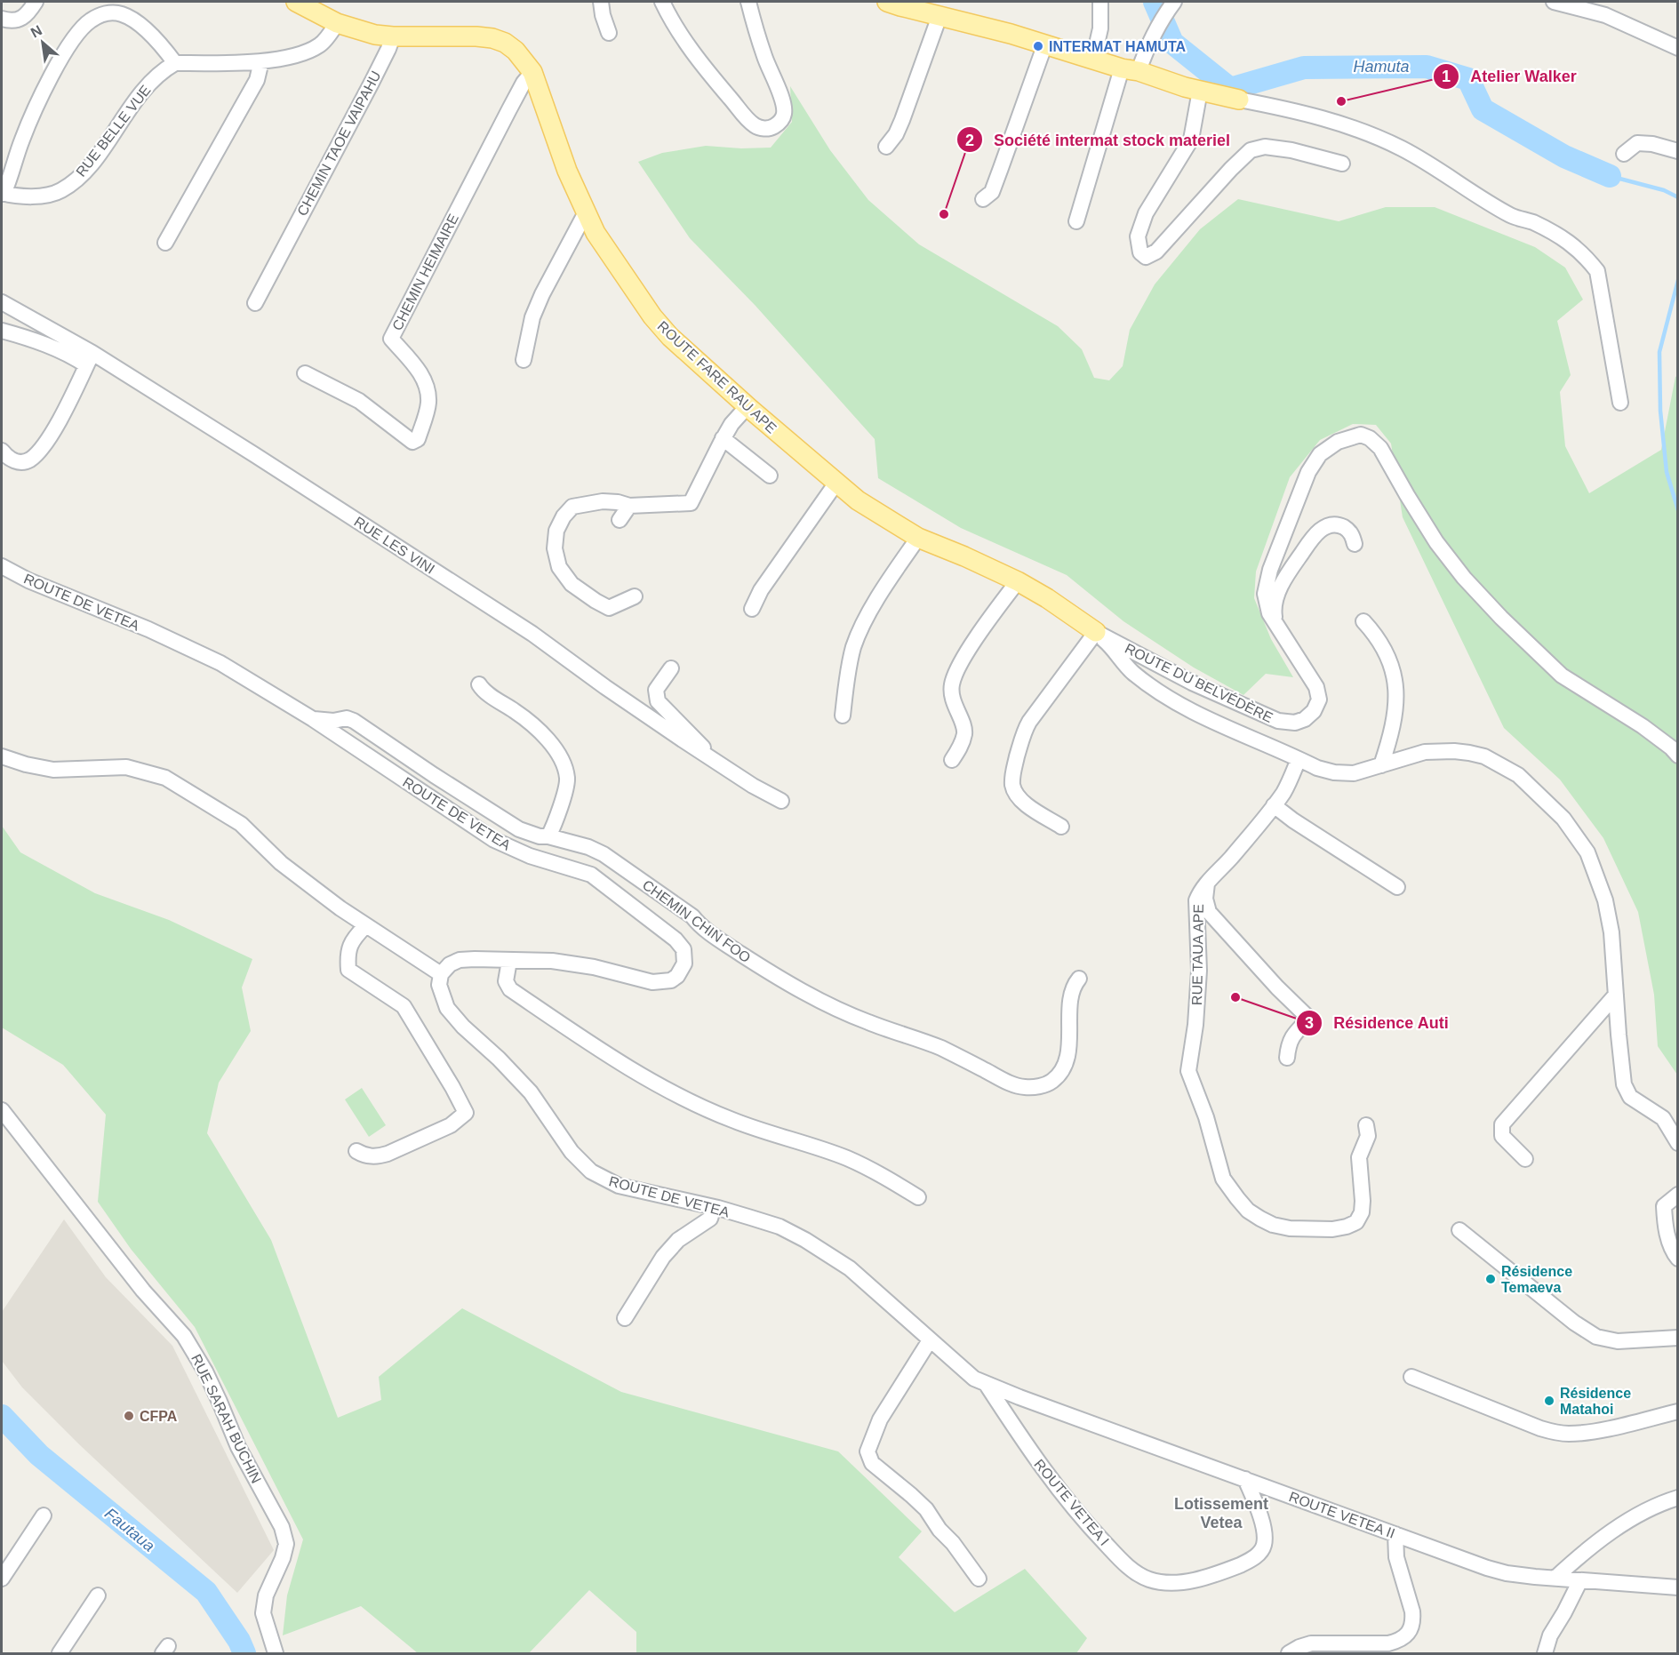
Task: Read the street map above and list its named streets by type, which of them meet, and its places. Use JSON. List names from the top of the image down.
{
  "streets": {
    "main road": ["ROUTE FARE RAU APE"],
    "street": [
      "RUE BELLE VUE",
      "CHEMIN TAOE VAIPAHU",
      "CHEMIN HEIMAIRE",
      "RUE LES VINI",
      "ROUTE DE VETEA",
      "ROUTE DU BELVÉDÈRE",
      "CHEMIN CHIN FOO",
      "RUE TAUA APE",
      "RUE SARAH BUCHIN",
      "ROUTE VETEA I",
      "ROUTE VETEA II"
    ]
  },
  "crossings": [
    ["CHEMIN TAOE VAIPAHU", "ROUTE FARE RAU APE"],
    ["CHEMIN HEIMAIRE", "ROUTE FARE RAU APE"],
    ["ROUTE FARE RAU APE", "ROUTE DU BELVÉDÈRE"],
    ["ROUTE DE VETEA", "CHEMIN CHIN FOO"],
    ["ROUTE DE VETEA", "ROUTE VETEA I"],
    ["ROUTE DE VETEA", "ROUTE VETEA II"],
    ["ROUTE VETEA I", "ROUTE VETEA II"]
  ],
  "districts": ["Lotissement Vetea"],
  "water": ["Hamuta", "Fautaua"],
  "places": [
    "INTERMAT HAMUTA",
    "Atelier Walker",
    "Société intermat stock materiel",
    "Résidence Auti",
    "Résidence Temaeva",
    "Résidence Matahoi",
    "CFPA"
  ],
  "north": "top left"
}
